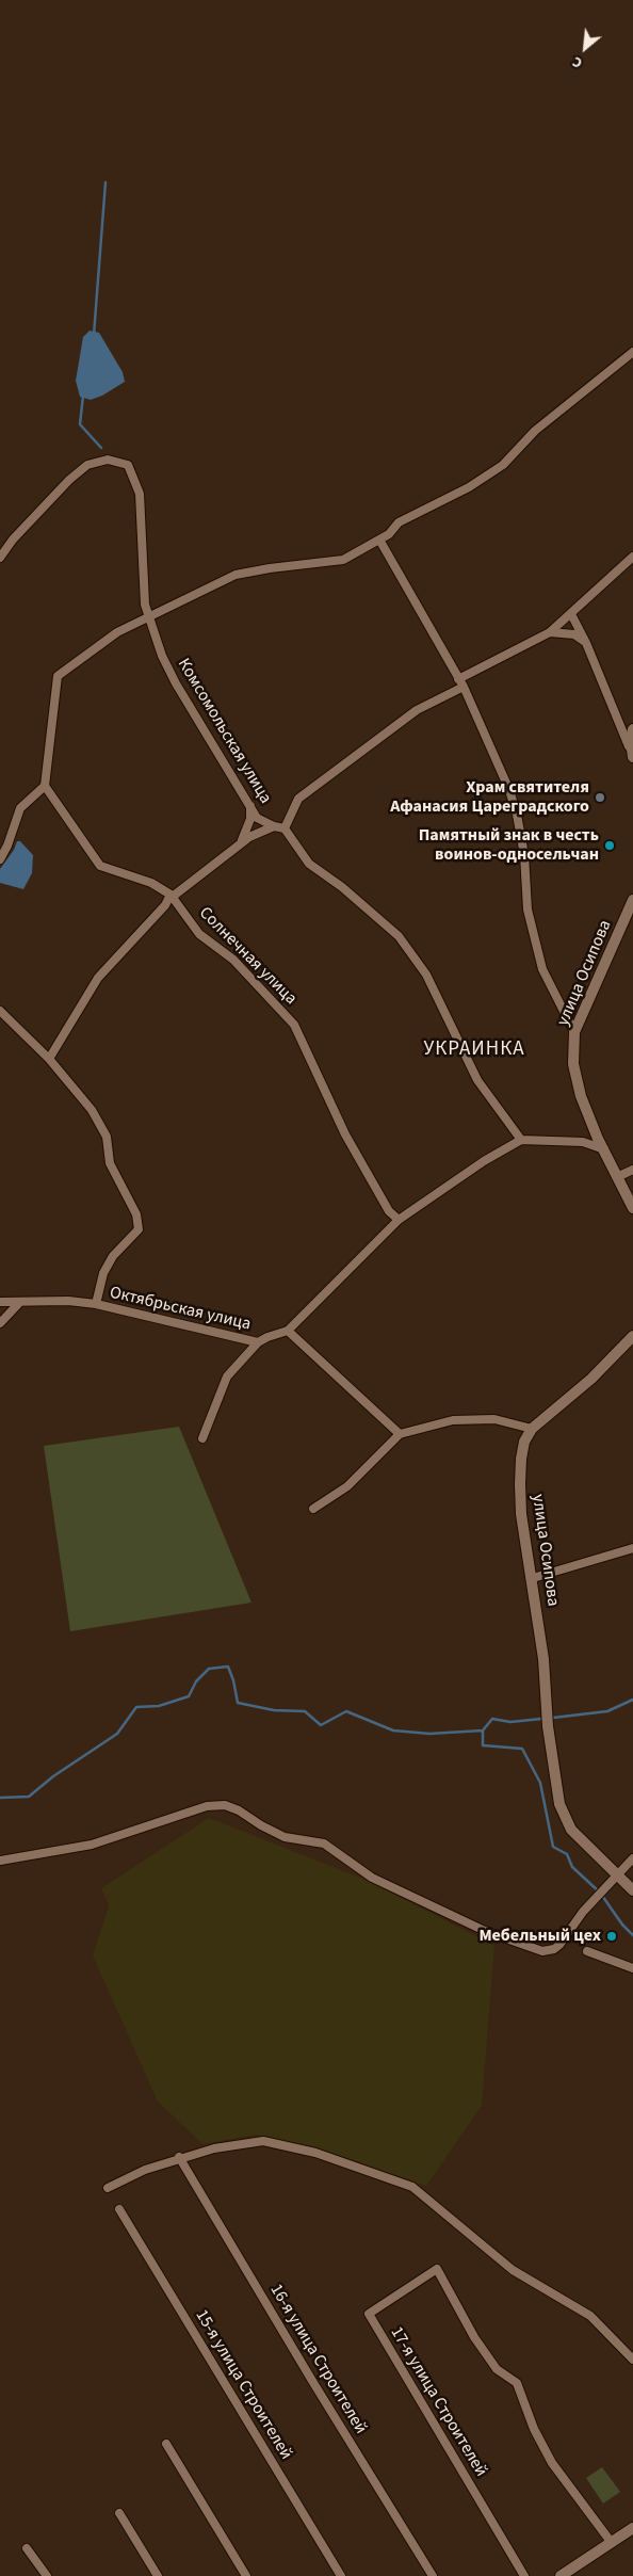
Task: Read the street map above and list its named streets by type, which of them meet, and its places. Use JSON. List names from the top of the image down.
{
  "streets": {
    "main road": ["улица Осипова"],
    "street": [
      "Комсомольская улица",
      "Солнечная улица",
      "Октябрьская улица",
      "16-я улица Строителей",
      "15-я улица Строителей",
      "17-я улица Строителей"
    ]
  },
  "districts": ["УКРАИНКА"],
  "places": ["Храм святителя Афанасия Цареградского", "Памятный знак в честь воинов-односельчан", "Мебельный цех"],
  "north": "bottom left"
}
